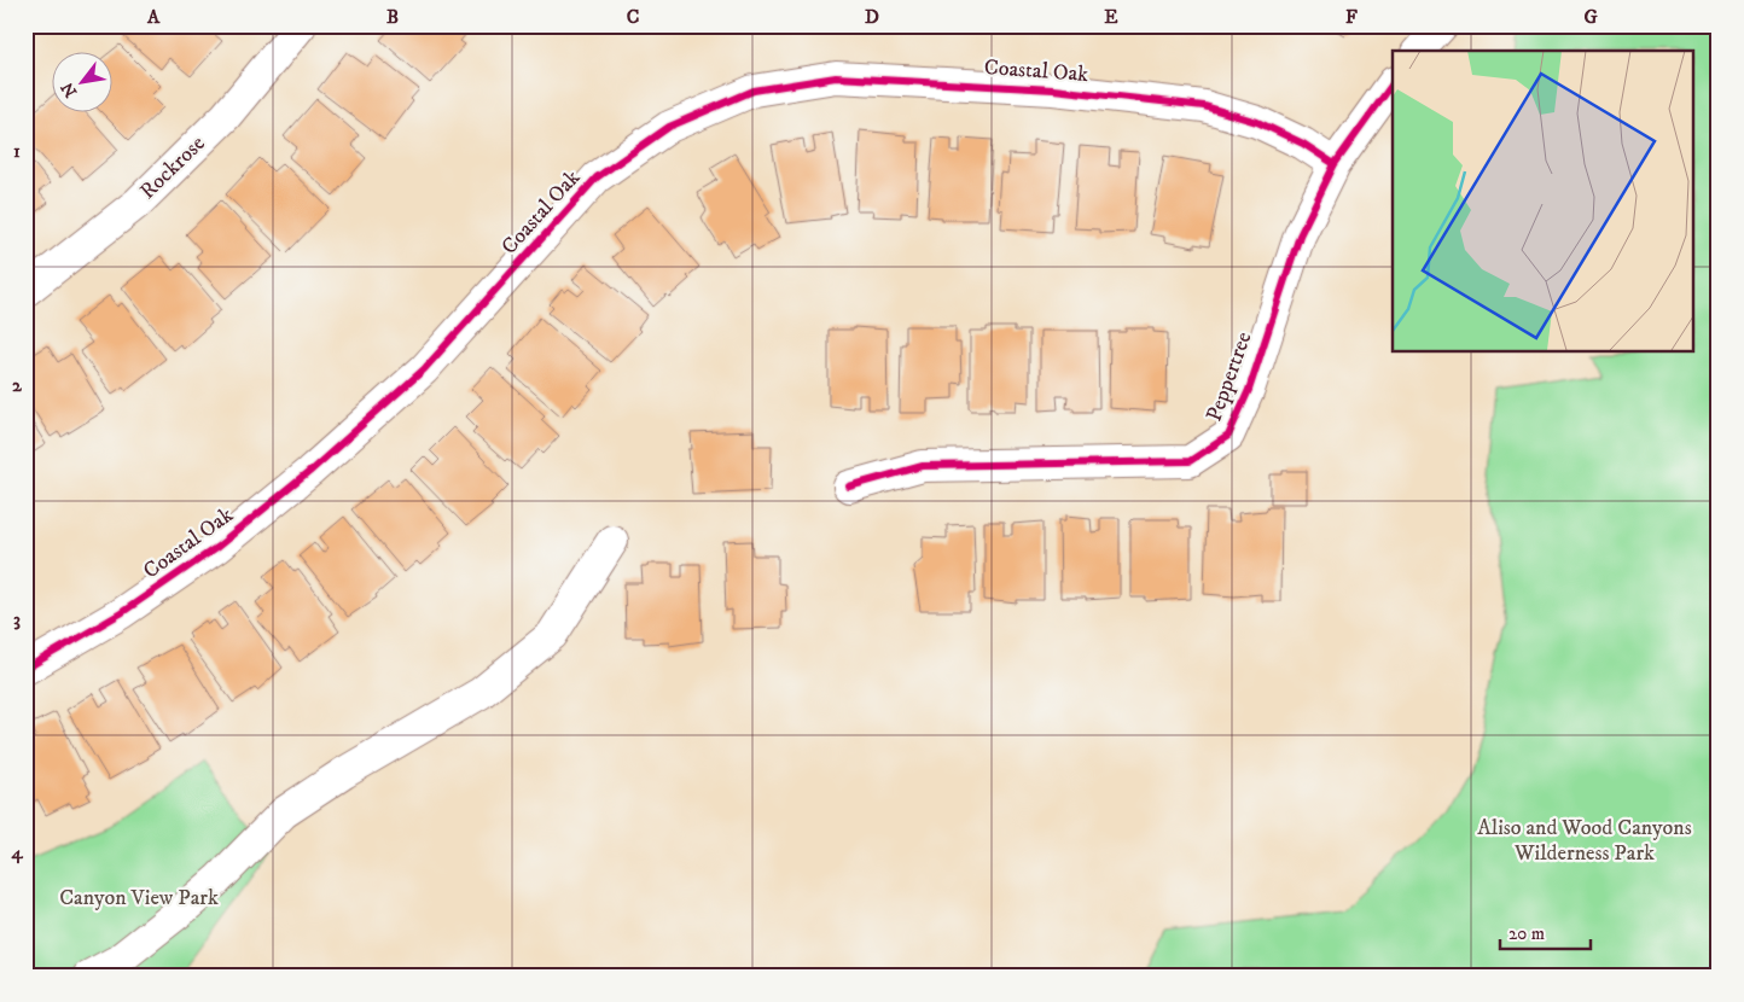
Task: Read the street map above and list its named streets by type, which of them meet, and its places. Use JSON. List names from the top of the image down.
{
  "streets": {
    "street": ["Coastal Oak", "Rockrose", "Peppertree"]
  },
  "crossings": [
    ["Coastal Oak", "Peppertree"]
  ],
  "parks": ["Aliso and Wood Canyons Wilderness Park", "Canyon View Park"],
  "scale_bar": "20 m",
  "north": "bottom left",
  "grid": {
    "columns": [
      "A",
      "B",
      "C",
      "D",
      "E",
      "F",
      "G"
    ],
    "rows": [
      "1",
      "2",
      "3",
      "4"
    ]
  }
}
